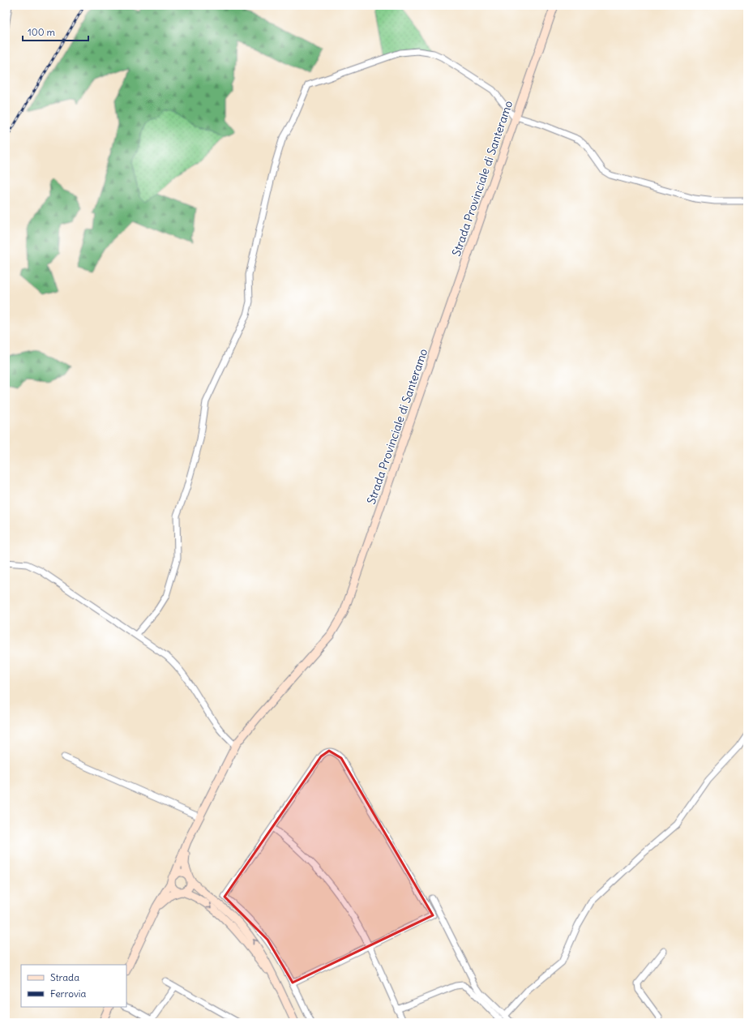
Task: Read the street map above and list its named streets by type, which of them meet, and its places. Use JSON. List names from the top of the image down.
{
  "streets": {
    "main road": ["Strada Provinciale di Santeramo"]
  },
  "legend": ["Strada", "Ferrovia"],
  "scale_bar": "100 m"
}
